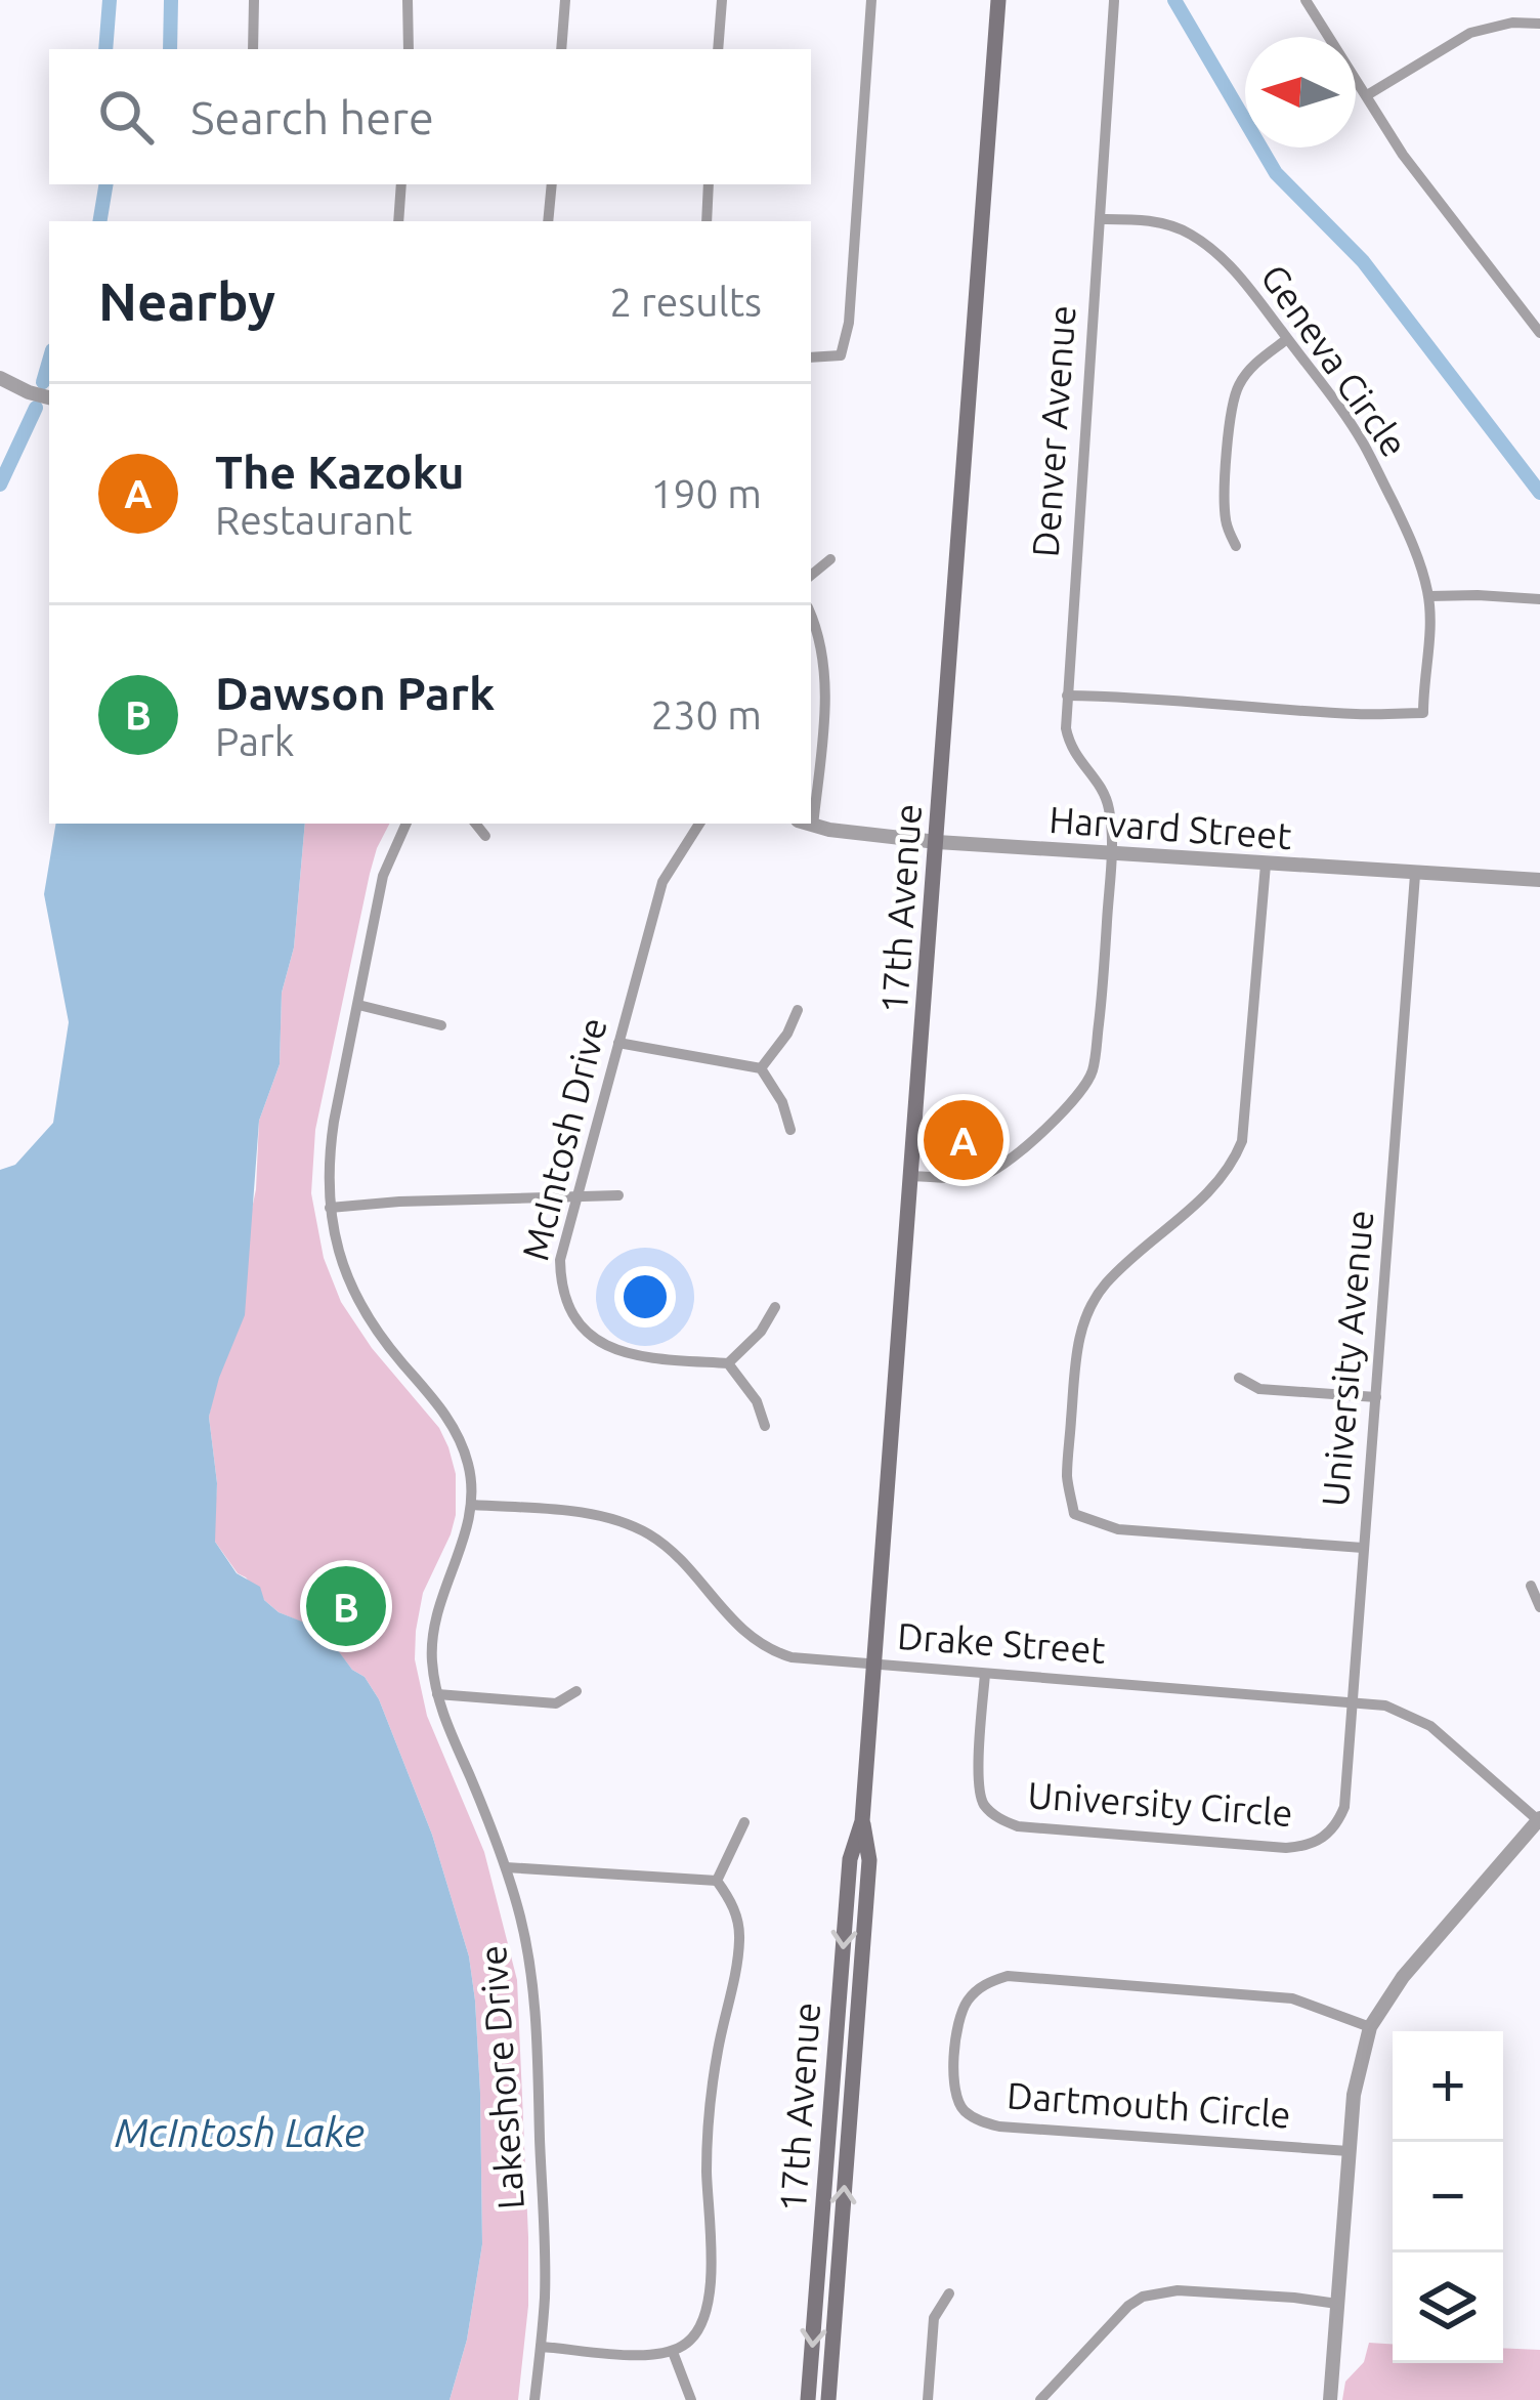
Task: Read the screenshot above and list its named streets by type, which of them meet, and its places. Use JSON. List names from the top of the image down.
{
  "streets": {
    "main road": ["17th Avenue"],
    "street": [
      "Geneva Circle",
      "Denver Avenue",
      "Harvard Street",
      "McIntosh Drive",
      "University Avenue",
      "Drake Street",
      "University Circle",
      "Lakeshore Drive",
      "Dartmouth Circle"
    ]
  },
  "crossings": [
    ["Geneva Circle", "Denver Avenue"],
    ["Denver Avenue", "Harvard Street"],
    ["Denver Avenue", "17th Avenue"],
    ["Harvard Street", "17th Avenue"],
    ["Harvard Street", "University Avenue"],
    ["17th Avenue", "Drake Street"],
    ["University Avenue", "Drake Street"],
    ["University Avenue", "University Circle"],
    ["Drake Street", "University Circle"],
    ["Drake Street", "Lakeshore Drive"]
  ],
  "water": ["McIntosh Lake"],
  "north": "left",
  "page": {
    "search": "Search here",
    "heading": ["Nearby", "2 results"],
    "list": [
      {
        "mark": "A",
        "name": "The Kazoku",
        "note": "Restaurant",
        "value": "190 m"
      },
      {
        "mark": "B",
        "name": "Dawson Park",
        "note": "Park",
        "value": "230 m"
      }
    ],
    "pins": ["A", "B"],
    "map_buttons": ["+", "−"]
  }
}
